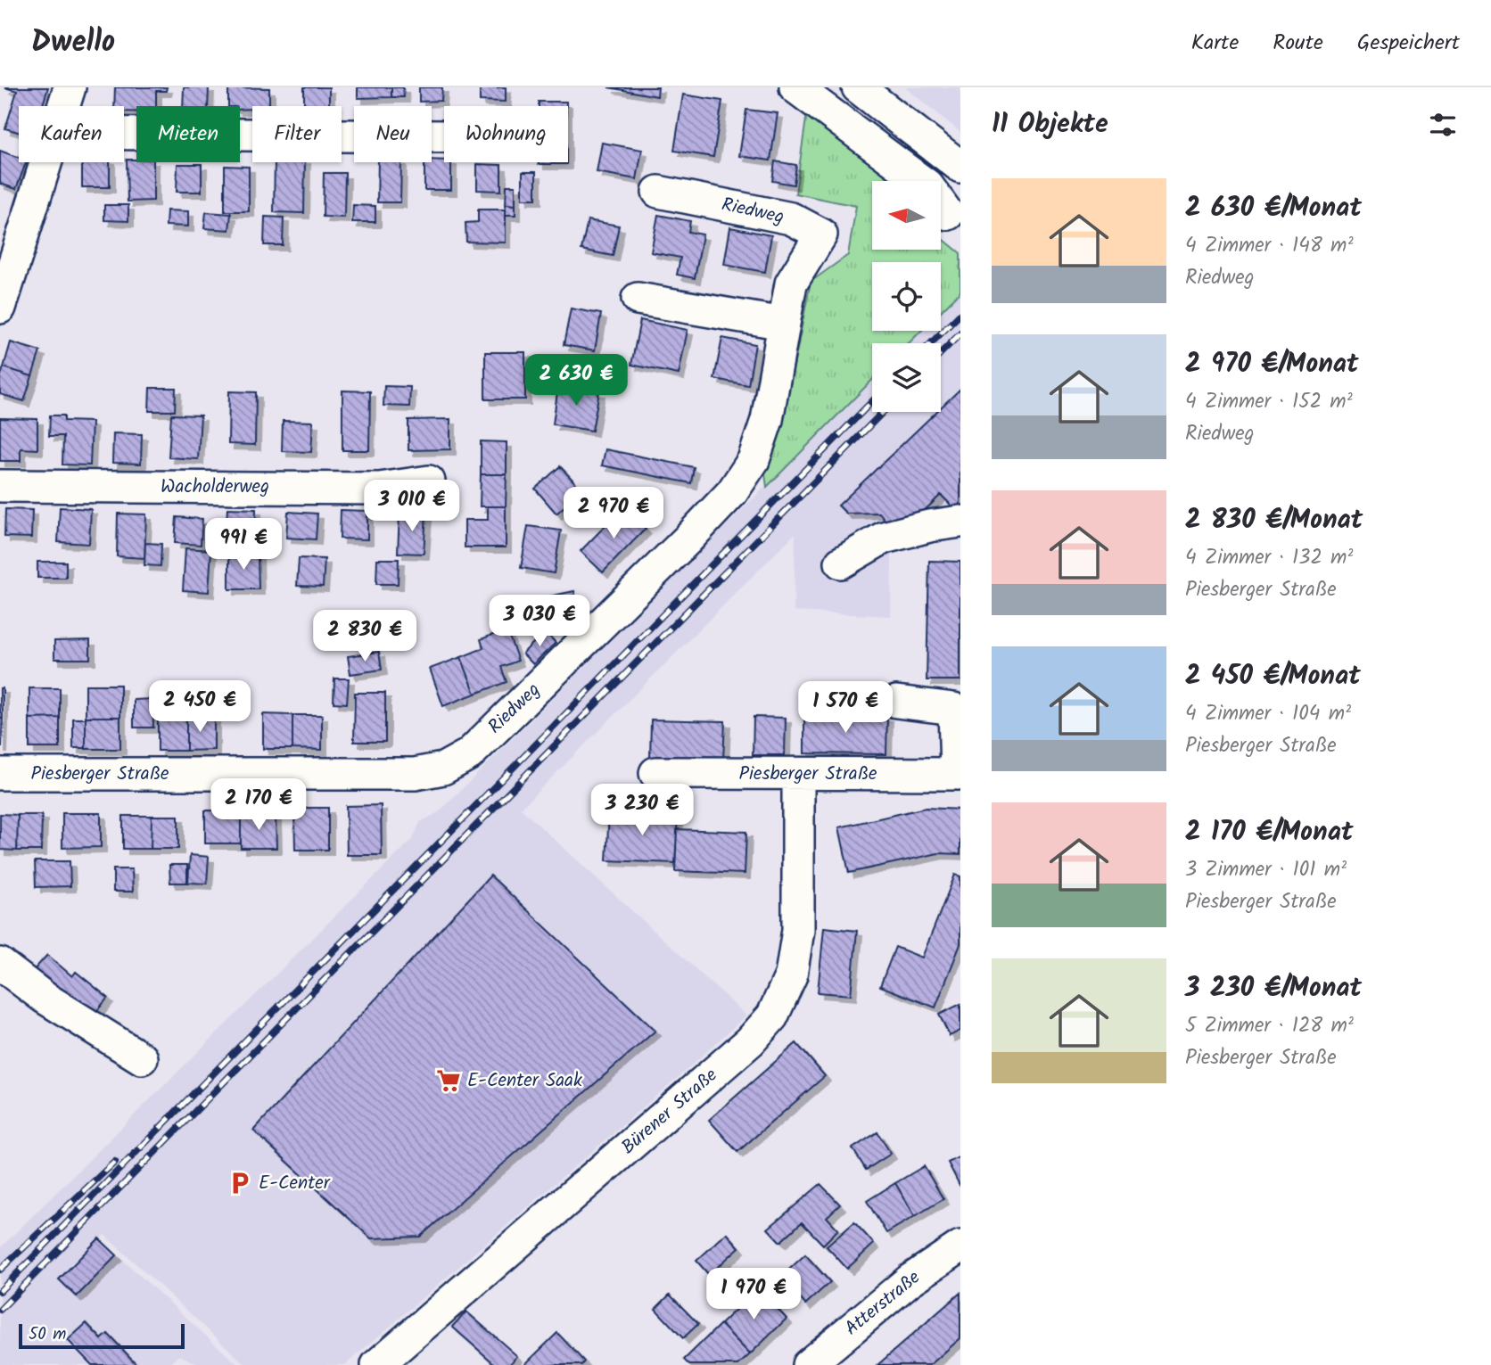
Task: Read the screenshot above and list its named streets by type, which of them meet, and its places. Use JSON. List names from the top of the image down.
{
  "streets": {
    "street": [
      "Riedweg",
      "Wacholderweg",
      "Piesberger Straße",
      "Bürener Straße",
      "Atterstraße"
    ]
  },
  "crossings": [
    ["Riedweg", "Piesberger Straße"],
    ["Piesberger Straße", "Bürener Straße"]
  ],
  "places": {
    "supermarket": ["E-Center Saak"],
    "parking": ["E-Center"]
  },
  "scale_bar": "50 m",
  "north": "left",
  "page": {
    "header": "Dwello",
    "nav": ["Karte", "Route", "Gespeichert"],
    "heading": "11 Objekte",
    "chip": [
      "Kaufen",
      "Mieten",
      "Filter",
      "Neu",
      "Wohnung"
    ],
    "list": [
      {
        "name": "2 630 €/Monat",
        "note": "4 Zimmer · 148 m² · Riedweg"
      },
      {
        "name": "2 970 €/Monat",
        "note": "4 Zimmer · 152 m² · Riedweg"
      },
      {
        "name": "2 830 €/Monat",
        "note": "4 Zimmer · 132 m² · Piesberger Straße"
      },
      {
        "name": "2 450 €/Monat",
        "note": "4 Zimmer · 104 m² · Piesberger Straße"
      },
      {
        "name": "2 170 €/Monat",
        "note": "3 Zimmer · 101 m² · Piesberger Straße"
      },
      {
        "name": "3 230 €/Monat",
        "note": "5 Zimmer · 128 m² · Piesberger Straße"
      }
    ],
    "price": [
      "2 630 €",
      "3 010 €",
      "2 970 €",
      "991 €",
      "3 030 €",
      "2 830 €",
      "2 450 €",
      "1 570 €",
      "2 170 €",
      "3 230 €",
      "1 970 €"
    ],
    "scale": "50 m"
  }
}
